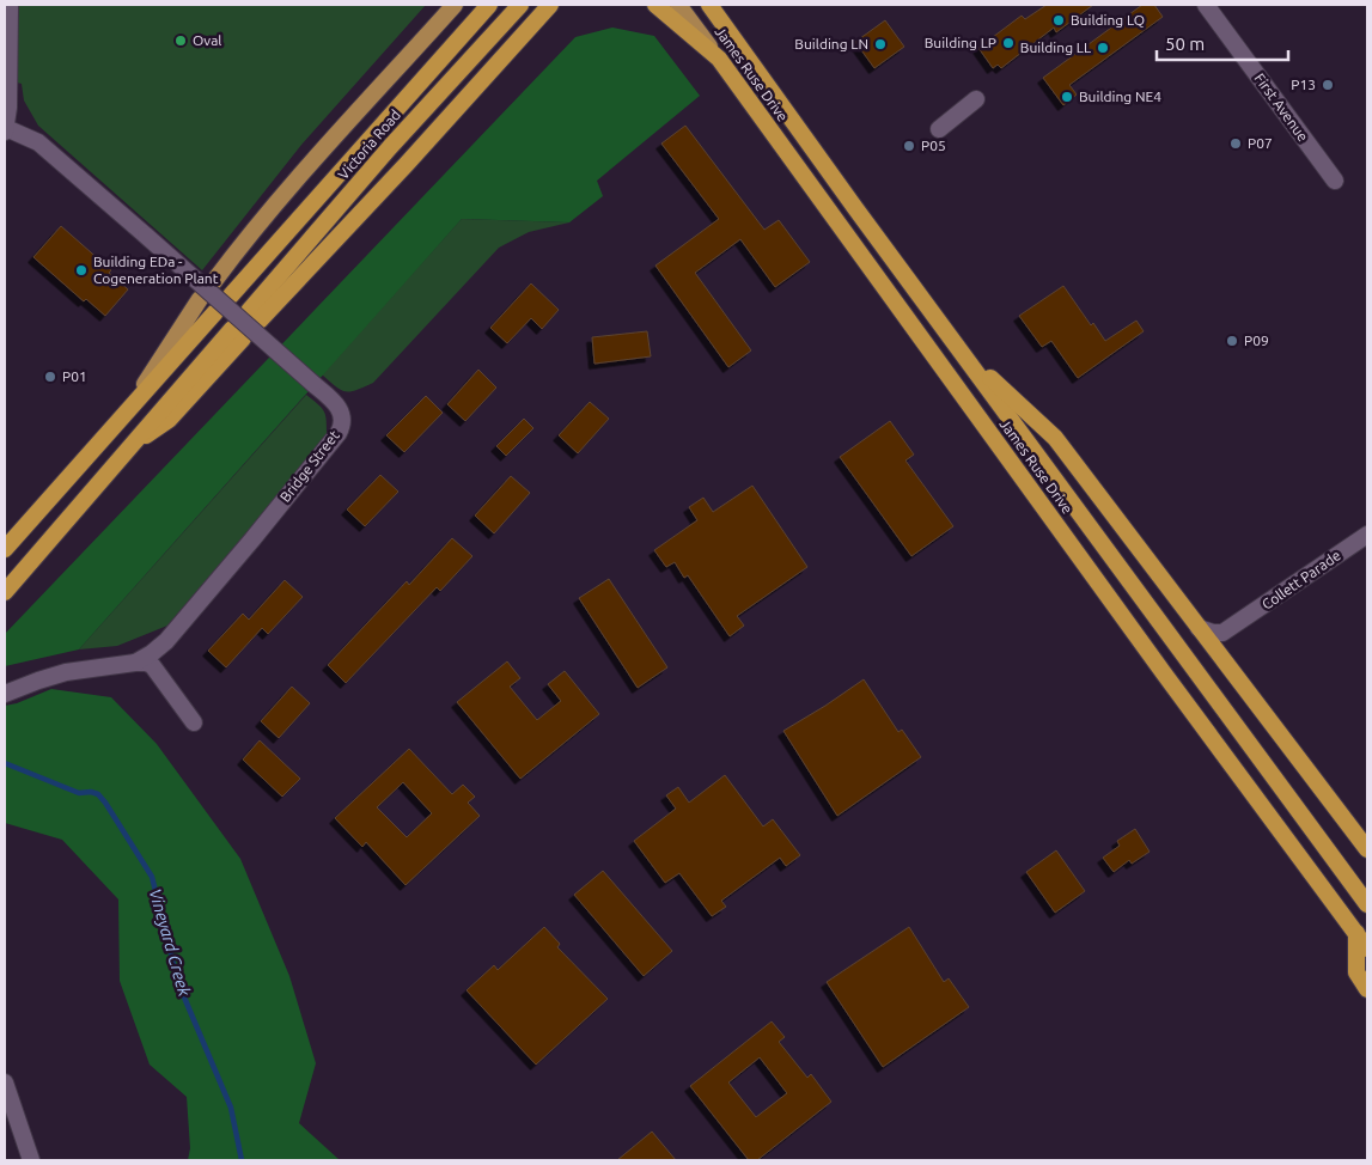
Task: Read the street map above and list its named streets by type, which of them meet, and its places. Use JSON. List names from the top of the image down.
{
  "streets": {
    "highway": ["James Ruse Drive", "Victoria Road"],
    "street": ["First Avenue", "Bridge Street", "Collett Parade"]
  },
  "water": ["Vineyard Creek"],
  "places": [
    "Building LQ",
    "Oval",
    "Building LP",
    "Building LN",
    "Building LL",
    "P13",
    "Building NE4",
    "P07",
    "P05",
    "Building EDa - Cogeneration Plant",
    "P09",
    "P01"
  ],
  "scale_bar": "50 m"
}
